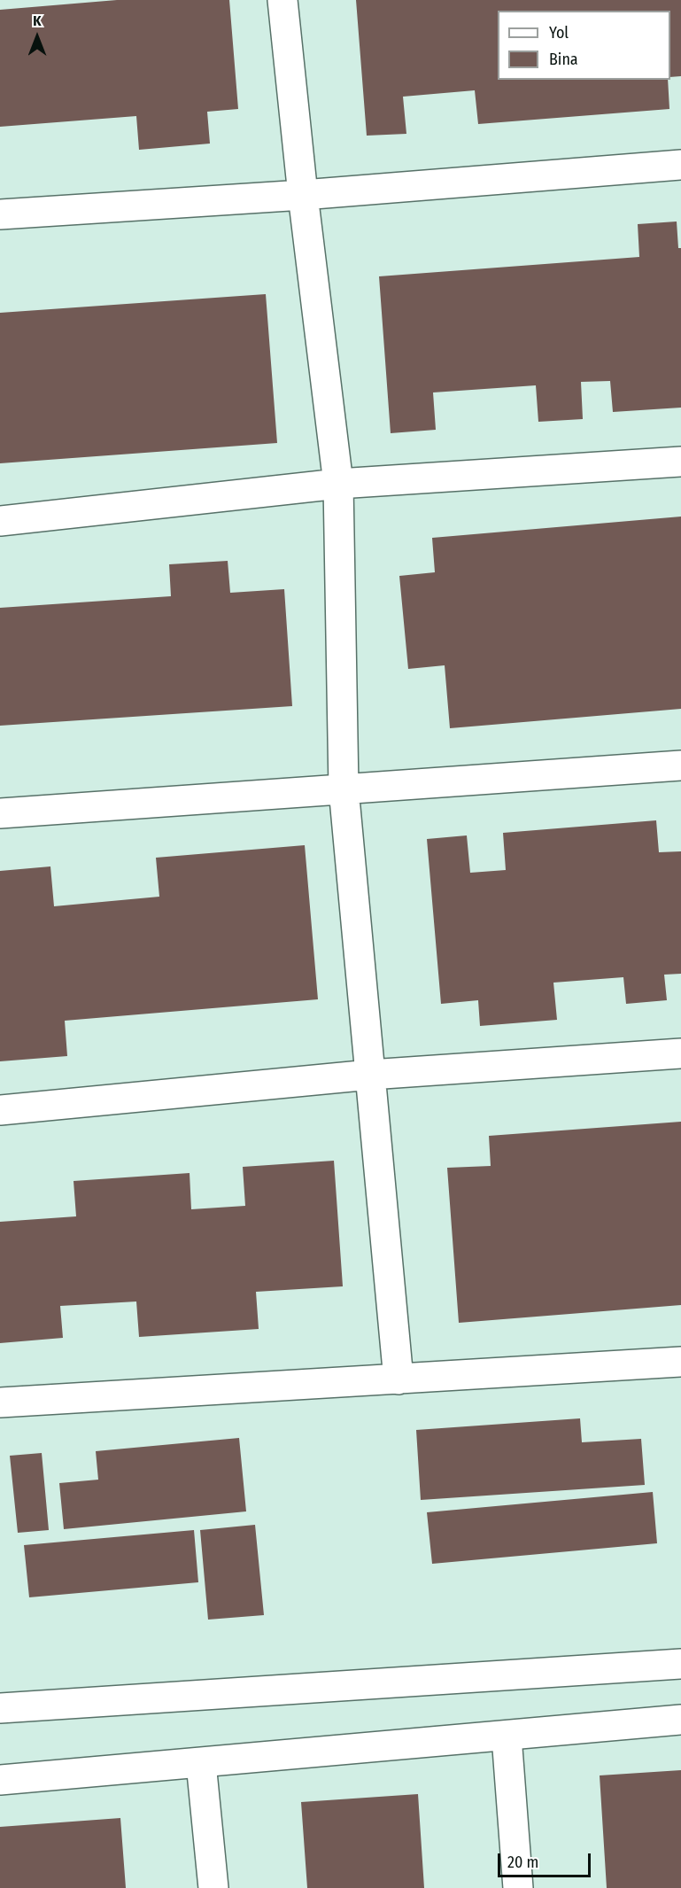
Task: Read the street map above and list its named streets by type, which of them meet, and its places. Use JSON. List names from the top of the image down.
{
  "legend": ["Yol", "Bina"],
  "scale_bar": "20 m",
  "north": "top"
}
